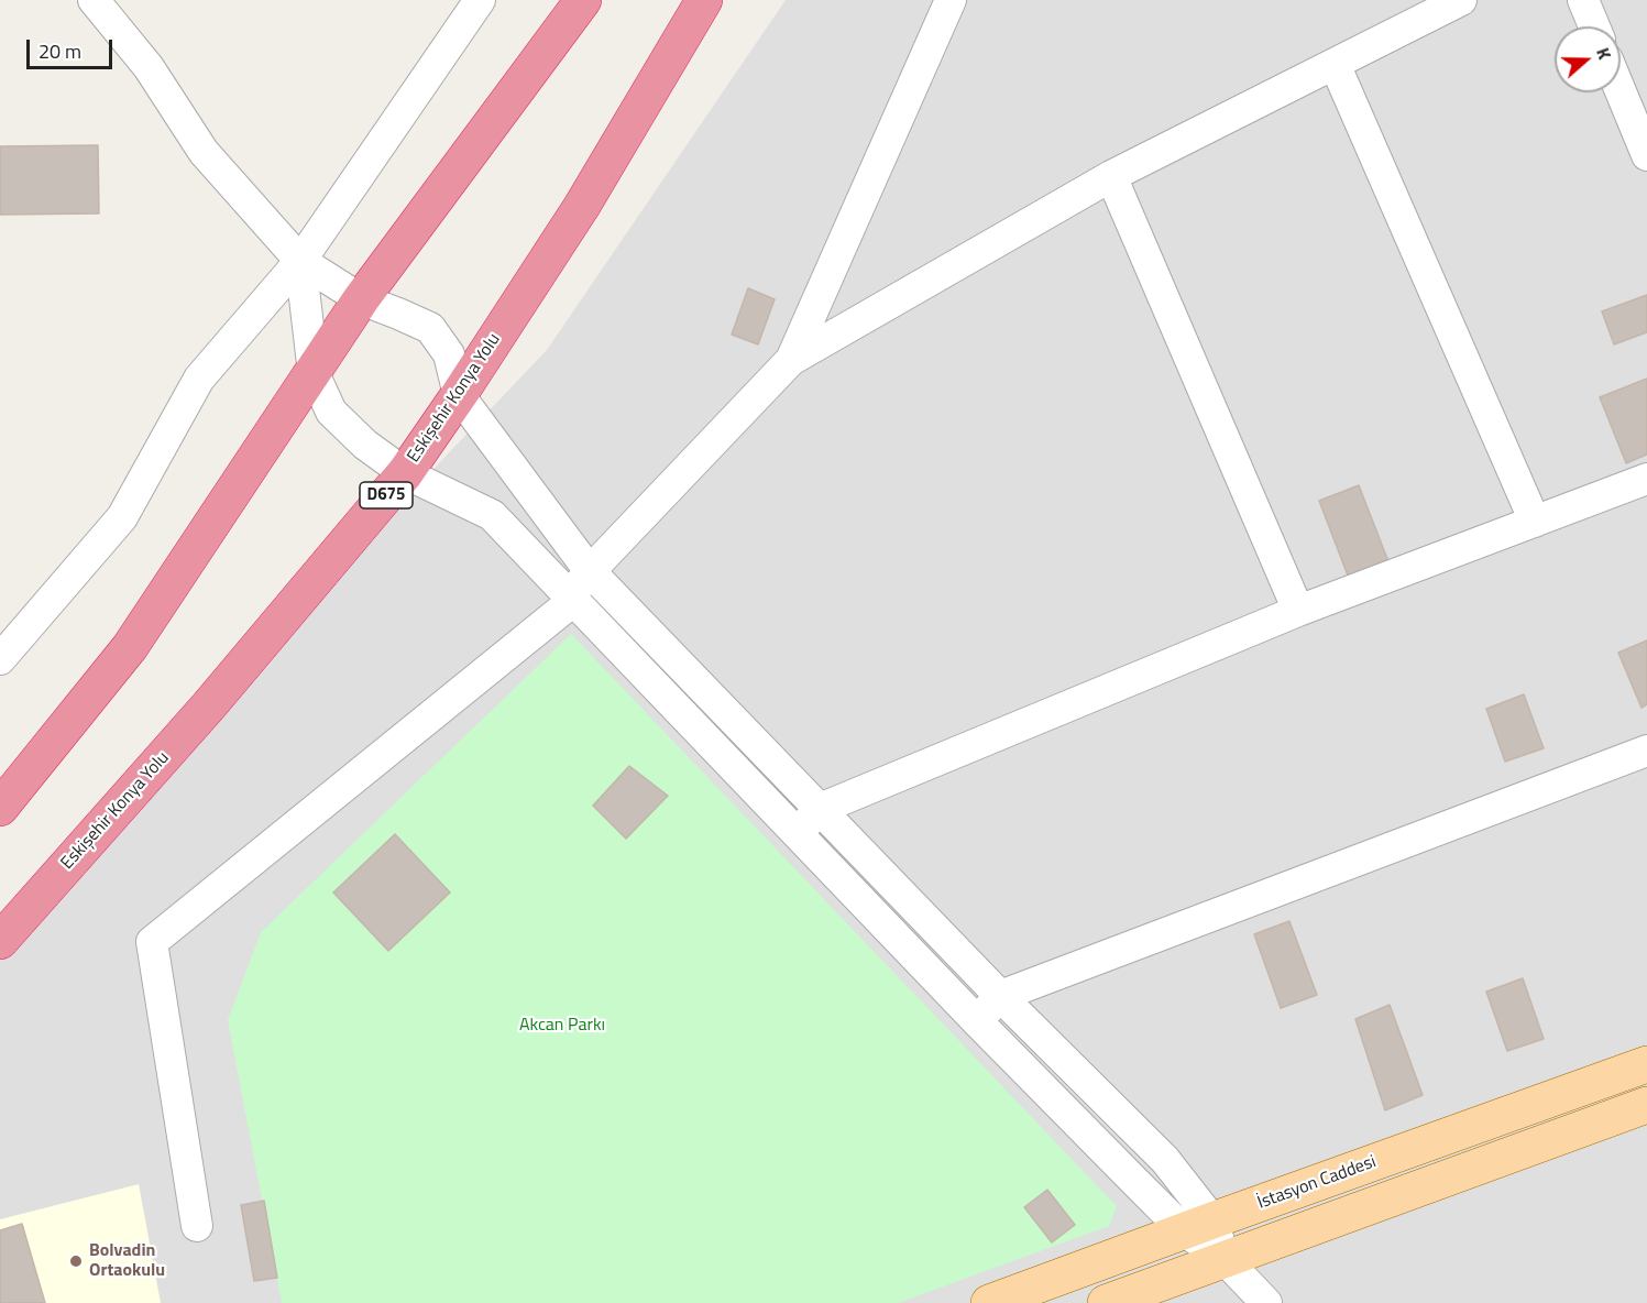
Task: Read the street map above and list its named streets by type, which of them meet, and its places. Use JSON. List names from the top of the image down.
{
  "streets": {
    "highway": ["Eskişehir Konya Yolu", "D675"],
    "main road": ["İstasyon Caddesi"]
  },
  "parks": ["Akcan Parkı"],
  "places": ["Bolvadin Ortaokulu"],
  "scale_bar": "20 m",
  "north": "right"
}
